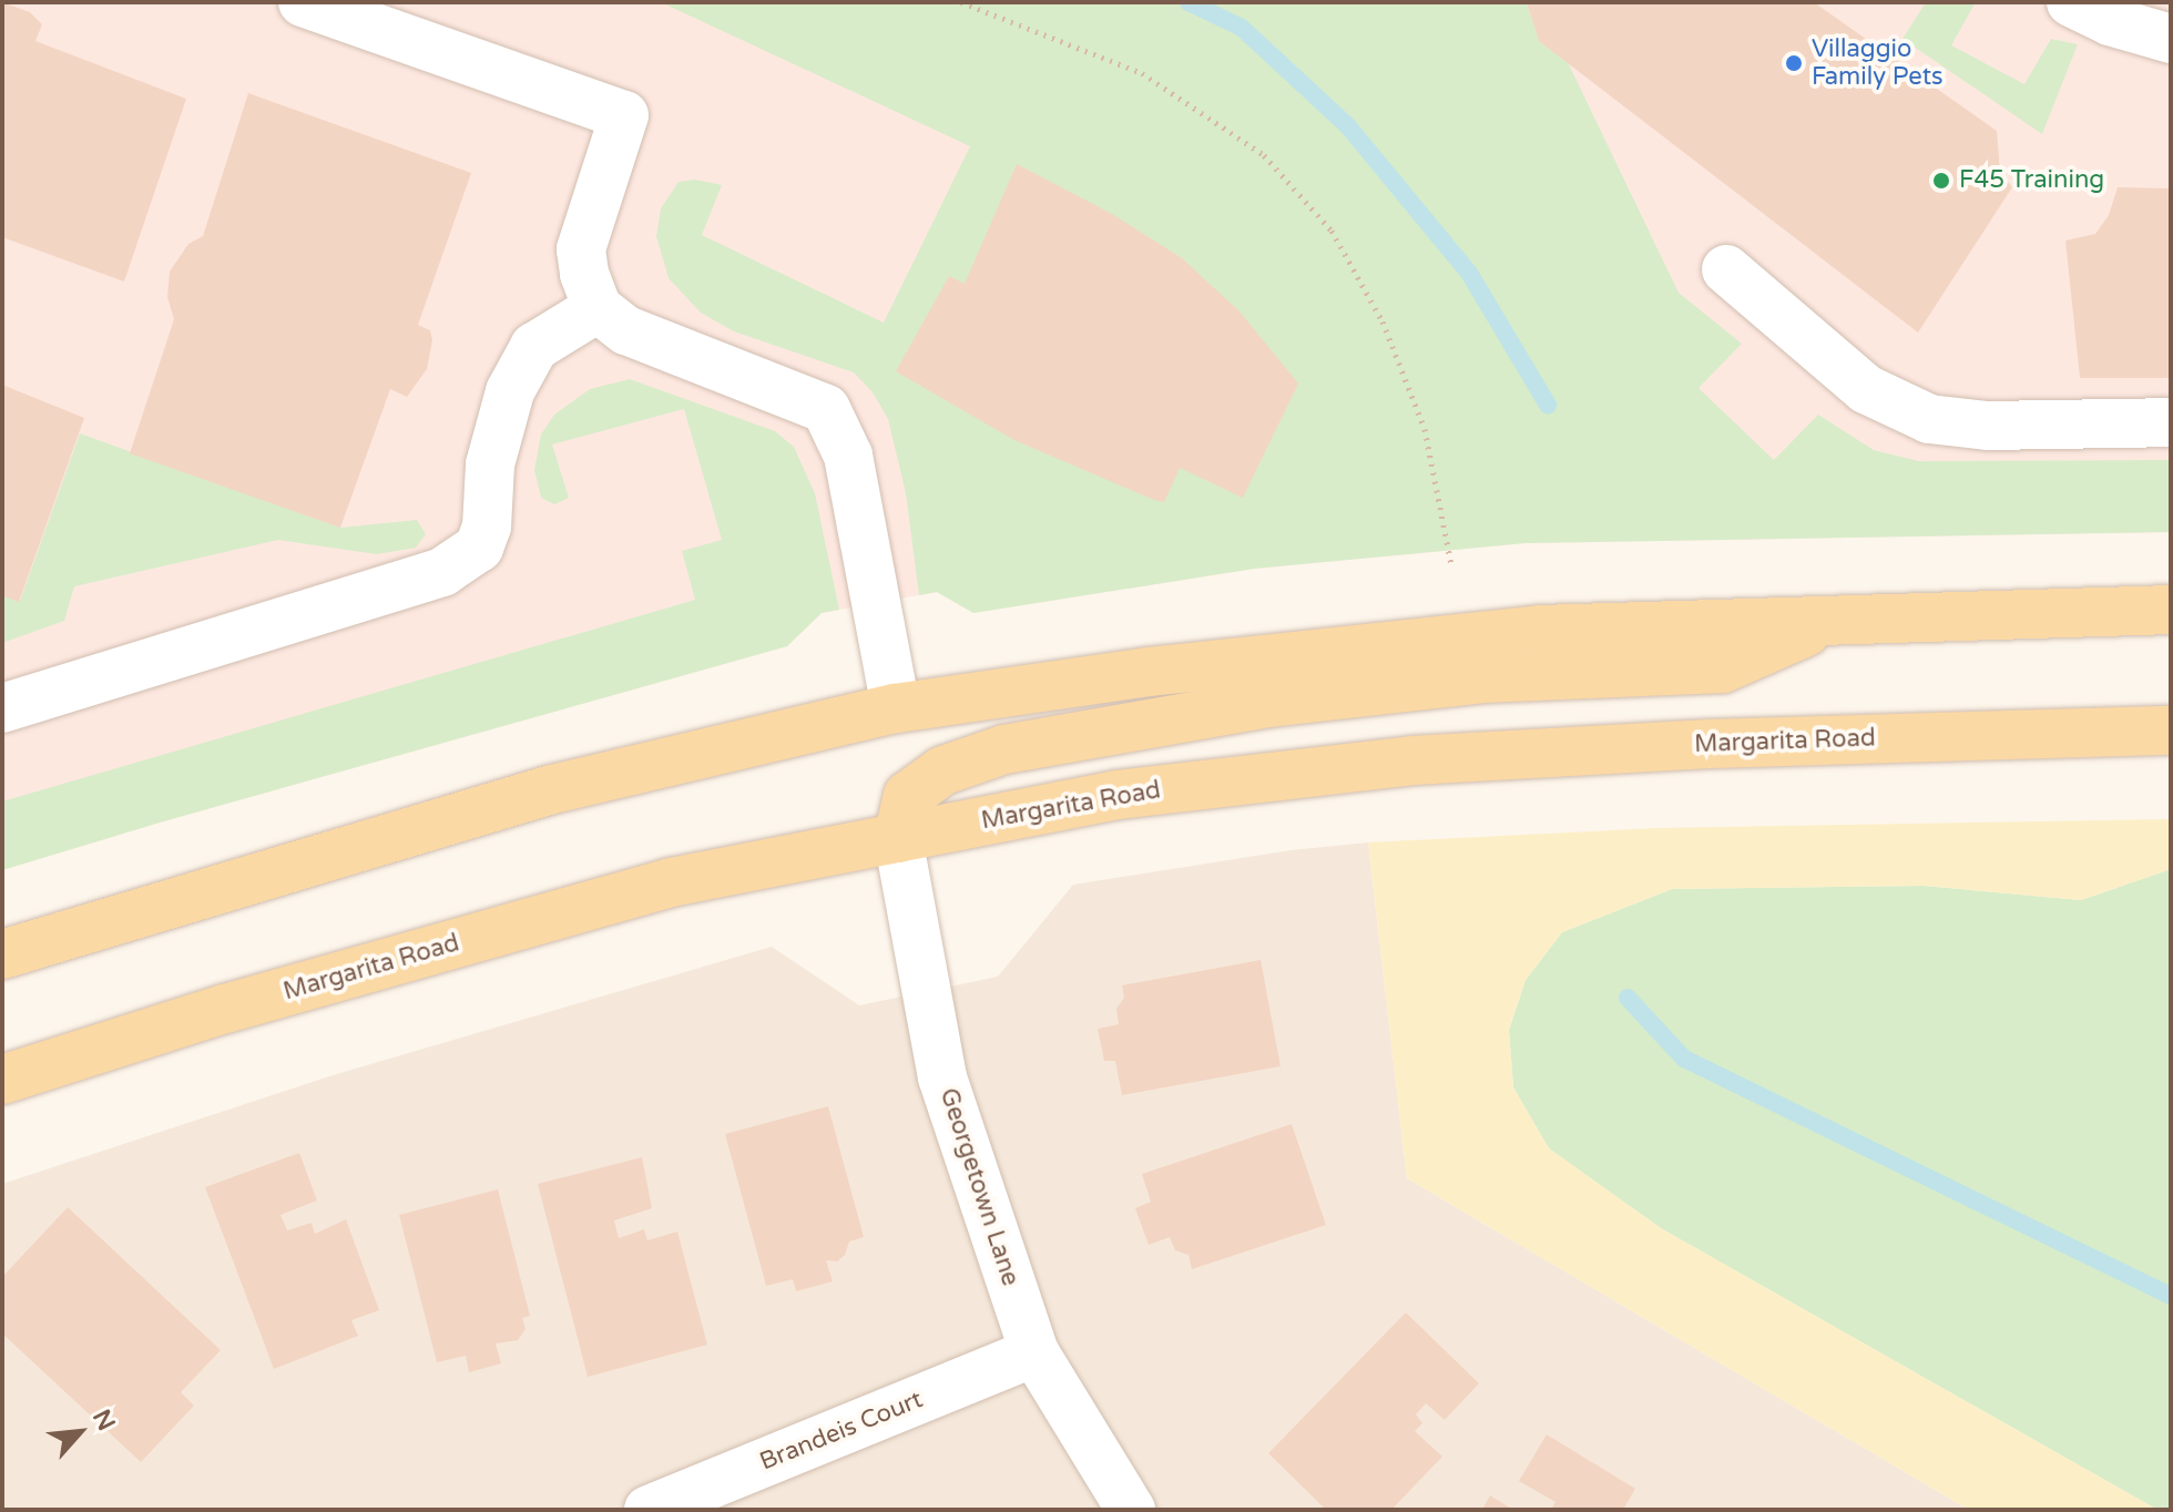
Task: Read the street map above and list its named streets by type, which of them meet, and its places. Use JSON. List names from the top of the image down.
{
  "streets": {
    "main road": ["Margarita Road"],
    "street": ["Georgetown Lane", "Brandeis Court"]
  },
  "crossings": [
    ["Margarita Road", "Georgetown Lane"],
    ["Georgetown Lane", "Brandeis Court"]
  ],
  "places": ["Villaggio Family Pets", "F45 Training"],
  "north": "top right"
}
